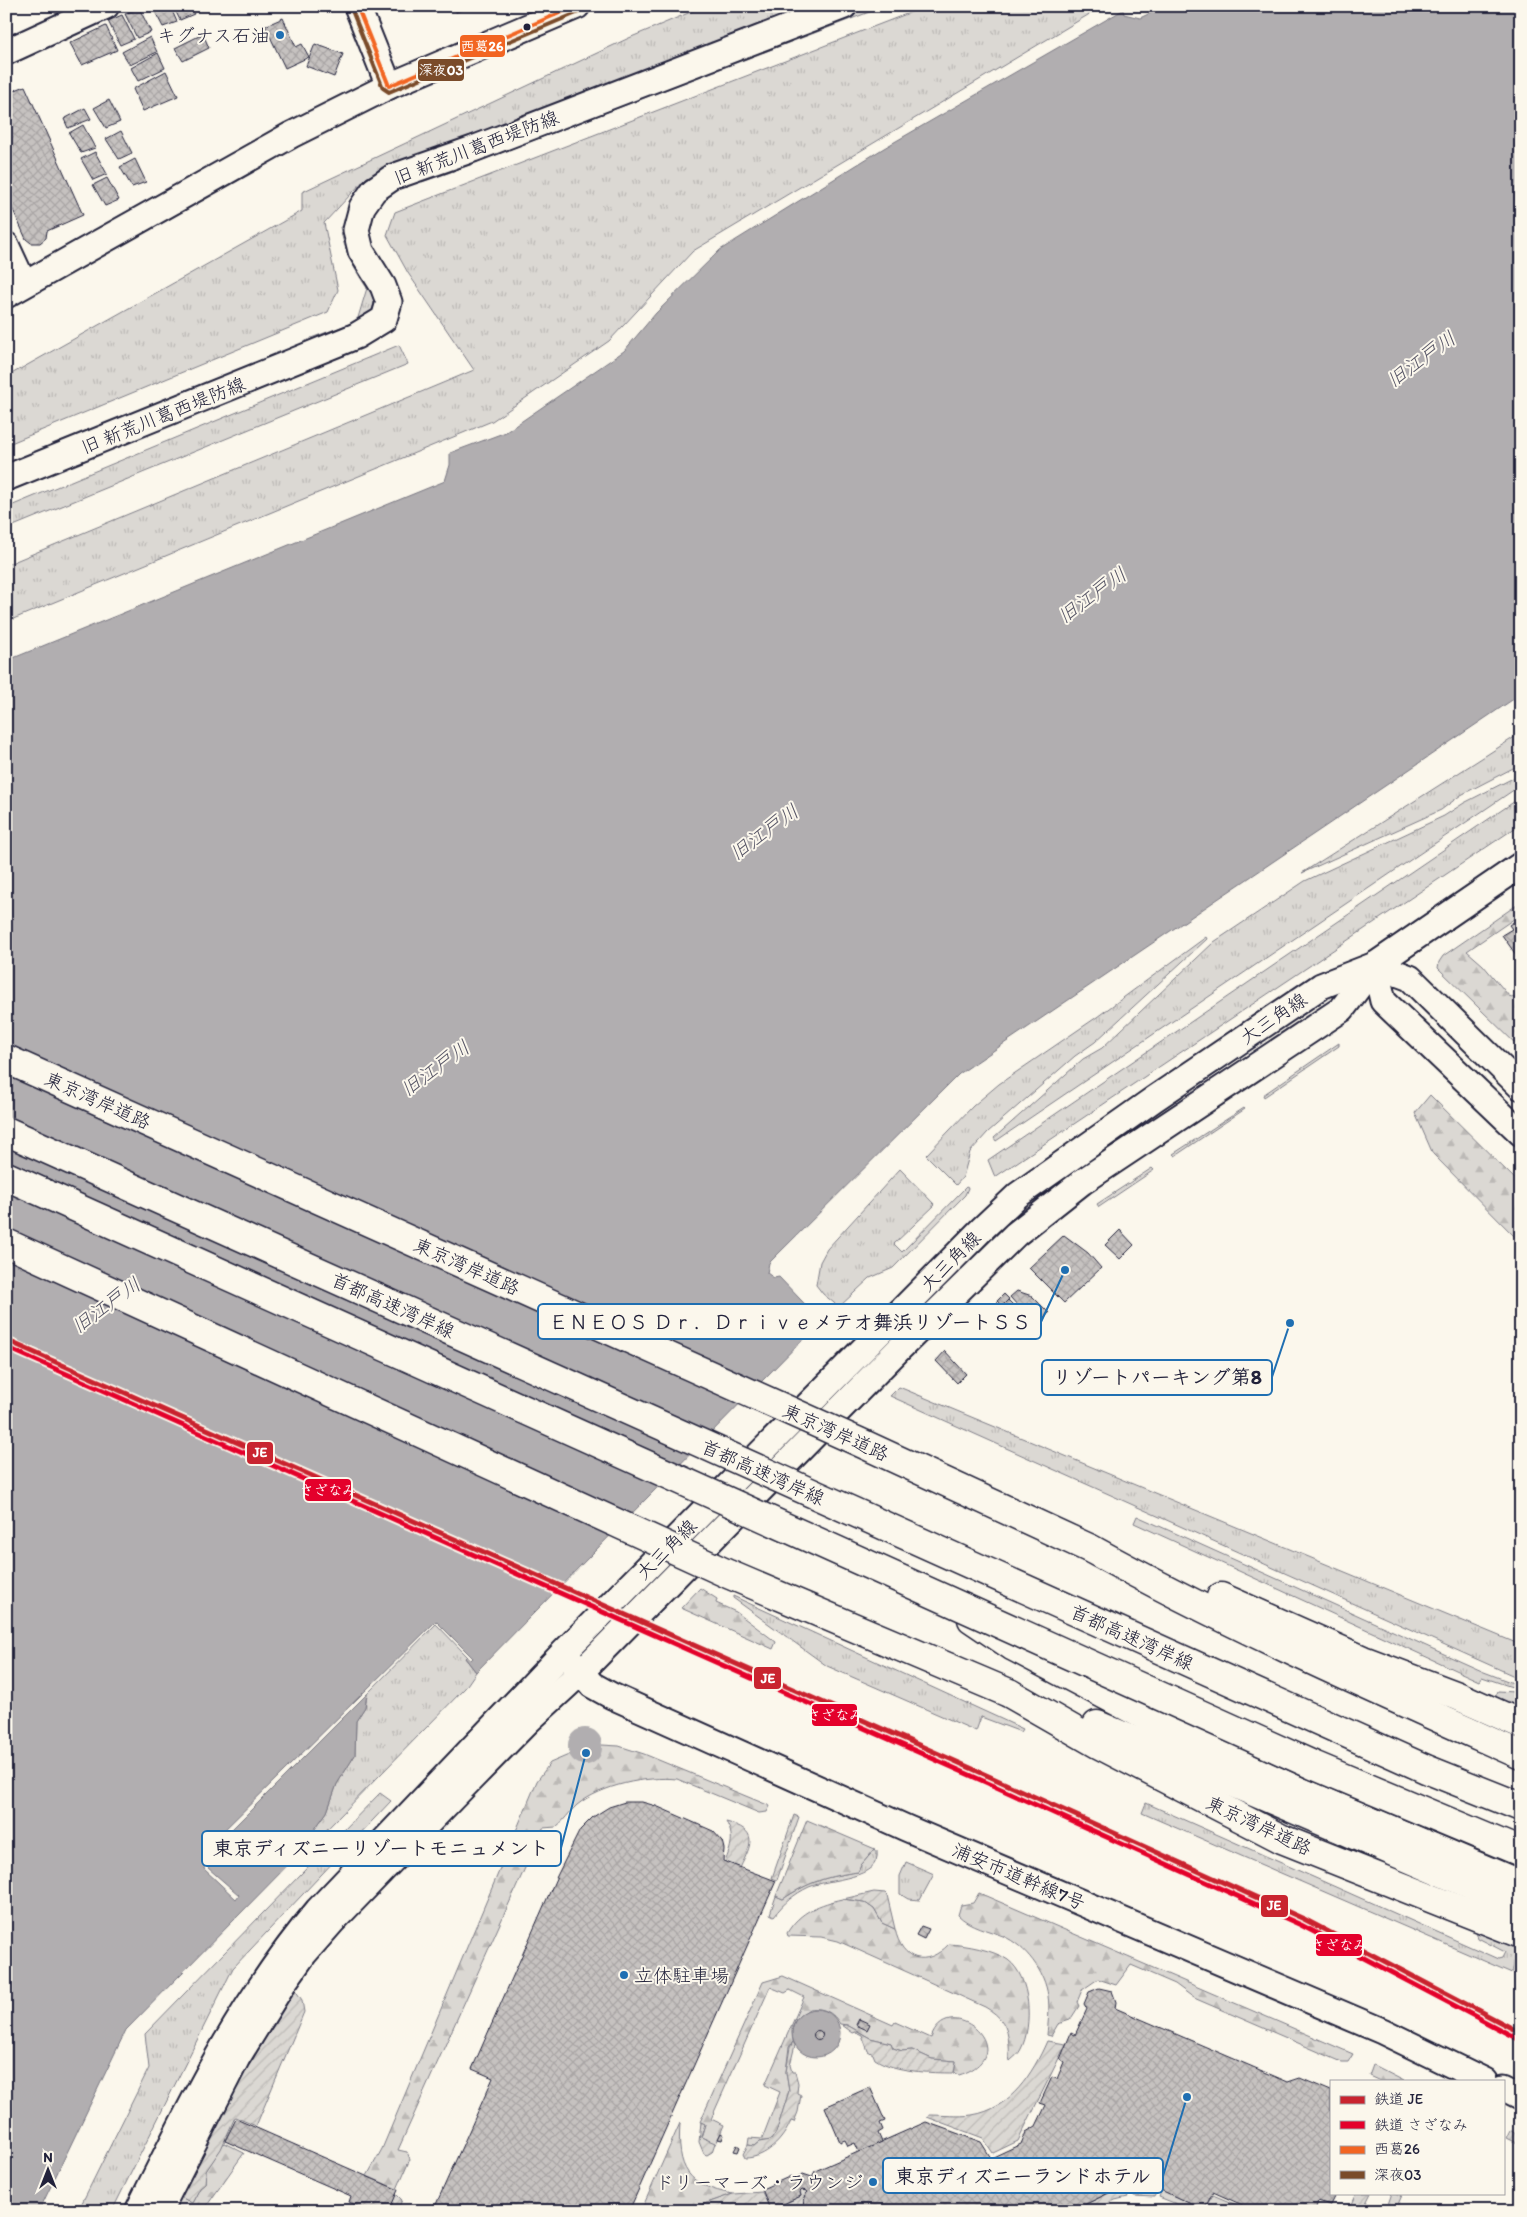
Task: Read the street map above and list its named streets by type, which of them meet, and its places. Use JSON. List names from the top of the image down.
{
  "streets": {
    "highway": ["東京湾岸道路", "首都高速湾岸線"],
    "street": ["旧 新荒川葛西堤防線", "大三角線", "浦安市道幹線7号"]
  },
  "crossings": [
    ["大三角線", "浦安市道幹線7号"]
  ],
  "water": ["旧江戸川"],
  "places": [
    "キグナス石油",
    "ＥＮＥＯＳ Ｄｒ．Ｄｒｉｖｅメテオ舞浜リゾートＳＳ",
    "リゾートパーキング第8",
    "東京ディズニーリゾートモニュメント",
    "立体駐車場",
    "東京ディズニーランドホテル",
    "ドリーマーズ・ラウンジ"
  ],
  "lines": [
    "transit line 西葛26",
    "transit line 深夜03",
    "rail line JE",
    "rail line さざなみ"
  ],
  "legend": [
    "鉄道 JE",
    "鉄道 さざなみ",
    "西葛26",
    "深夜03"
  ],
  "north": "top"
}
